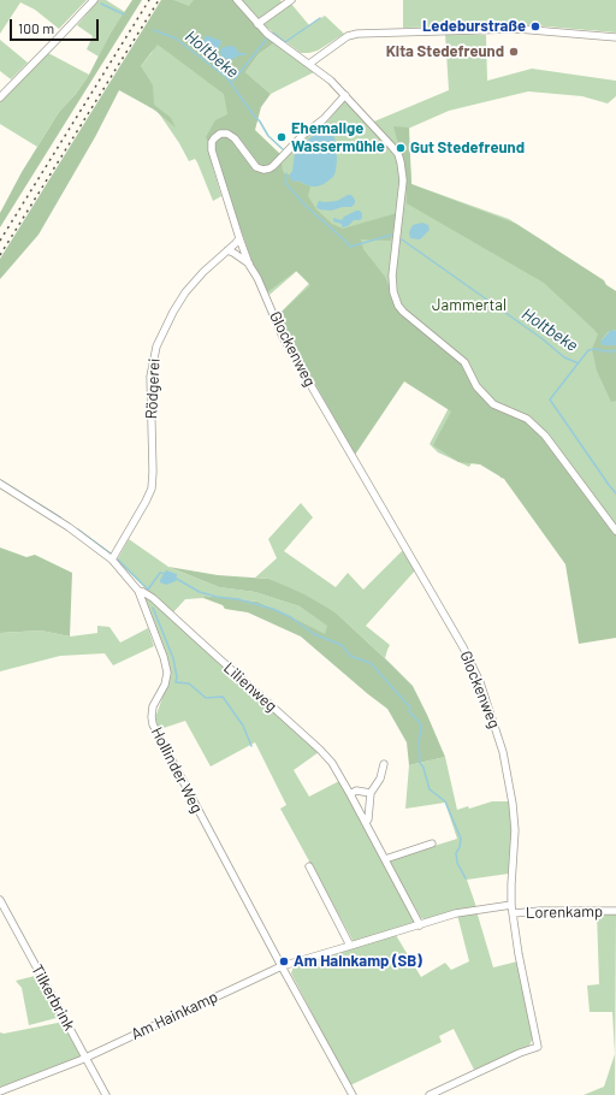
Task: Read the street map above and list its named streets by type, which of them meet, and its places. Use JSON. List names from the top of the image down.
{
  "streets": {
    "street": [
      "Glockenweg",
      "Rödgerei",
      "Lilienweg",
      "Hollinder Weg",
      "Lorenkamp",
      "Tilkerbrink",
      "Am Hainkamp"
    ]
  },
  "crossings": [
    ["Glockenweg", "Rödgerei"],
    ["Glockenweg", "Lorenkamp"],
    ["Glockenweg", "Am Hainkamp"],
    ["Rödgerei", "Hollinder Weg"],
    ["Lilienweg", "Hollinder Weg"],
    ["Lilienweg", "Am Hainkamp"],
    ["Hollinder Weg", "Am Hainkamp"],
    ["Tilkerbrink", "Am Hainkamp"]
  ],
  "water": ["Holtbeke"],
  "parks": ["Jammertal"],
  "places": [
    "Ledeburstraße",
    "Kita Stedefreund",
    "Ehemalige Wassermühle",
    "Gut Stedefreund",
    "Am Hainkamp (SB)"
  ],
  "scale_bar": "100 m"
}
